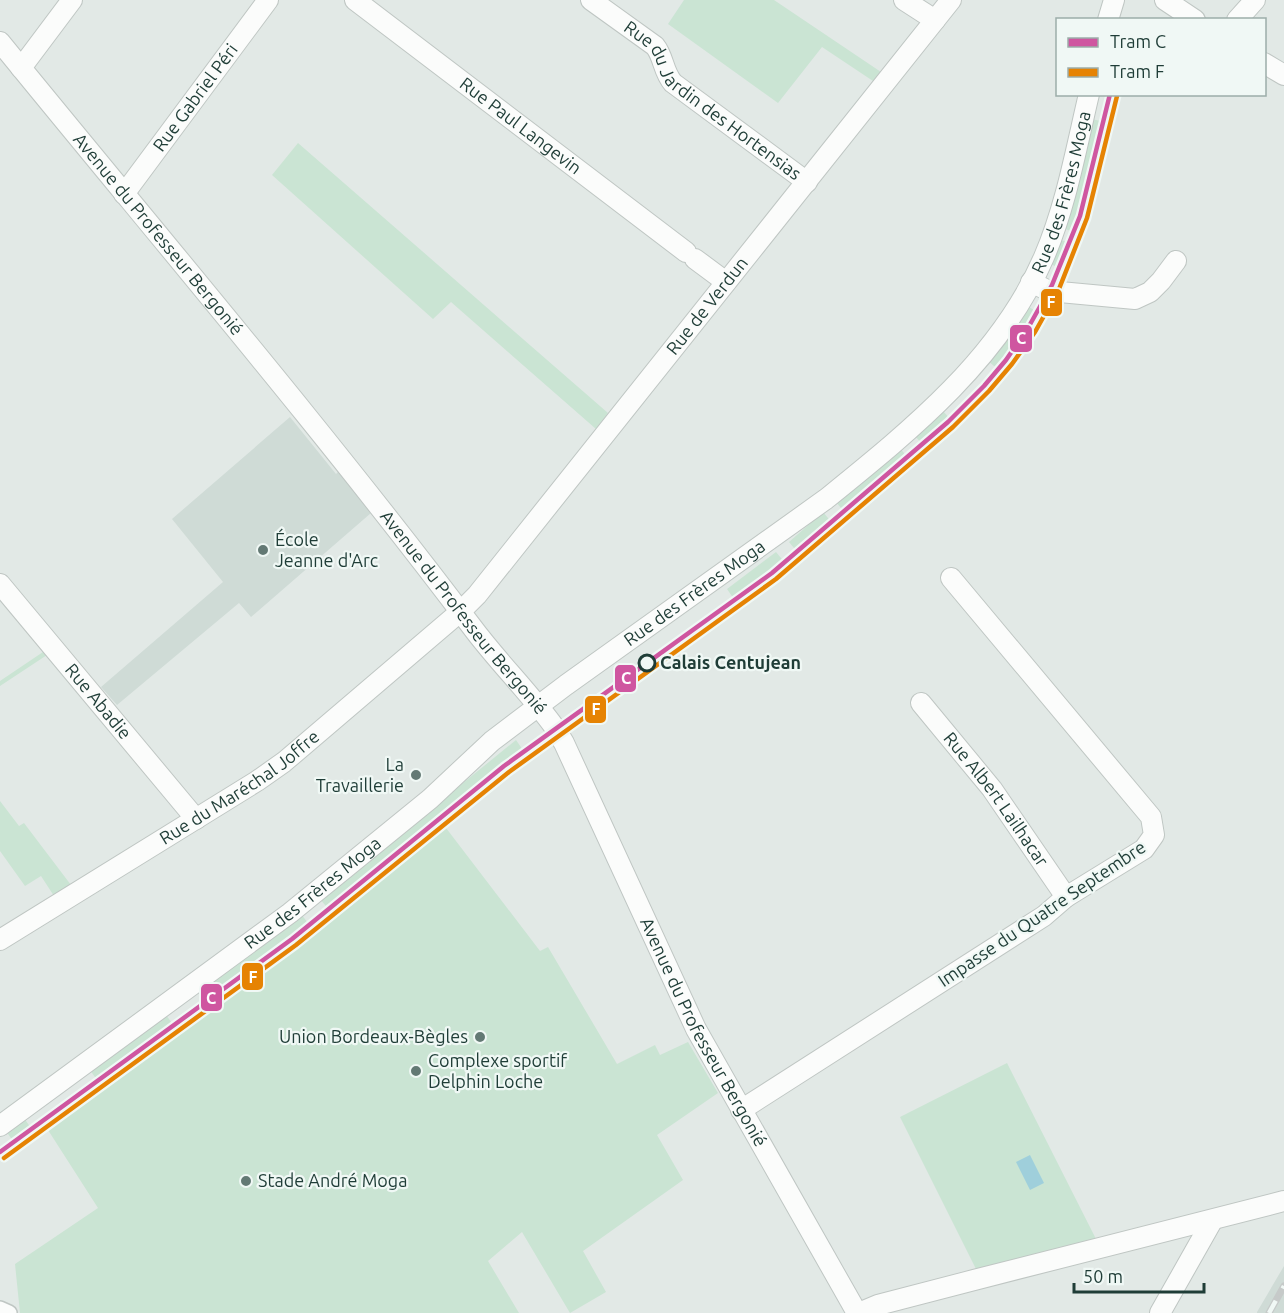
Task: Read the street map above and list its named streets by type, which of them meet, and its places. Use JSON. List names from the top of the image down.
{
  "streets": {
    "street": [
      "Rue Gabriel Péri",
      "Rue du Jardin des Hortensias",
      "Rue Paul Langevin",
      "Rue des Frères Moga",
      "Avenue du Professeur Bergonié",
      "Rue de Verdun",
      "Rue Abadie",
      "Rue du Maréchal Joffre",
      "Rue Albert Lailhacar",
      "Impasse du Quatre Septembre"
    ]
  },
  "crossings": [
    ["Rue Gabriel Péri", "Avenue du Professeur Bergonié"],
    ["Rue du Jardin des Hortensias", "Rue de Verdun"],
    ["Rue Paul Langevin", "Rue de Verdun"],
    ["Rue des Frères Moga", "Avenue du Professeur Bergonié"],
    ["Avenue du Professeur Bergonié", "Rue de Verdun"],
    ["Avenue du Professeur Bergonié", "Rue du Maréchal Joffre"],
    ["Avenue du Professeur Bergonié", "Impasse du Quatre Septembre"],
    ["Rue de Verdun", "Rue du Maréchal Joffre"],
    ["Rue Abadie", "Rue du Maréchal Joffre"],
    ["Rue Albert Lailhacar", "Impasse du Quatre Septembre"]
  ],
  "places": [
    "École Jeanne d'Arc",
    "Calais Centujean",
    "La Travaillerie",
    "Union Bordeaux-Bègles",
    "Complexe sportif Delphin Loche",
    "Stade André Moga"
  ],
  "lines": ["tram line C", "tram line F"],
  "legend": ["Tram C", "Tram F"],
  "scale_bar": "50 m"
}
